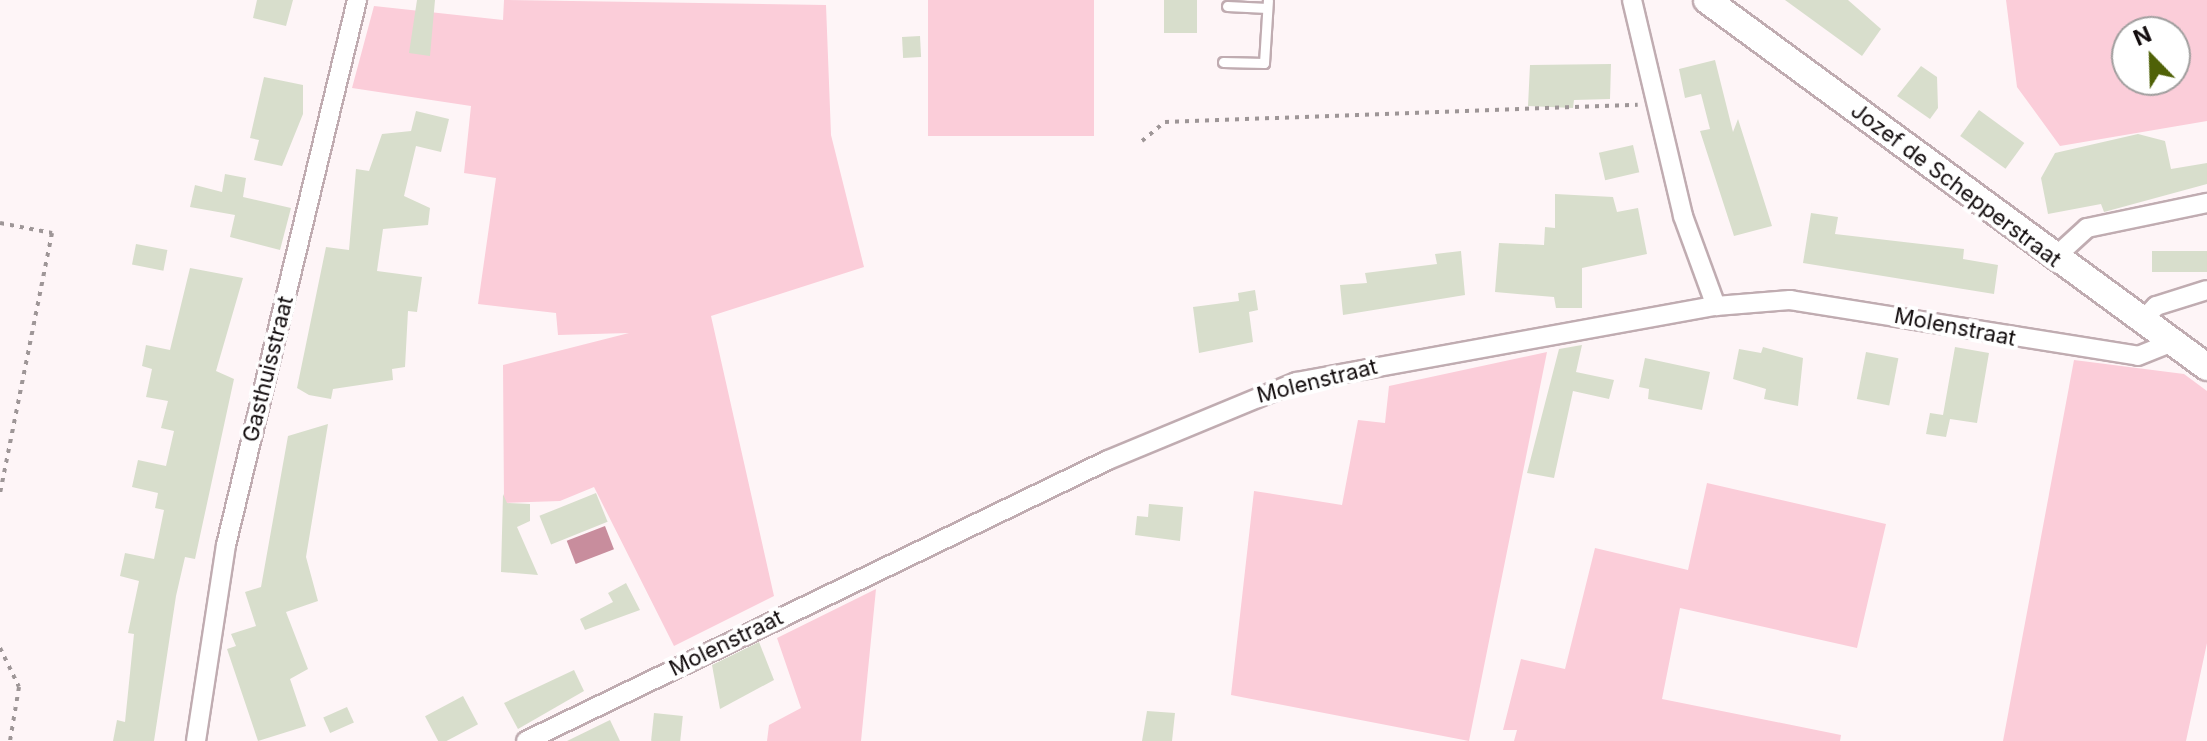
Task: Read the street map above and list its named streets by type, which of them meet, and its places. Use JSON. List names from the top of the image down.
{
  "streets": {
    "main road": ["Jozef de Schepperstraat"],
    "street": ["Molenstraat", "Gasthuisstraat"]
  },
  "crossings": [
    ["Jozef de Schepperstraat", "Molenstraat"]
  ],
  "north": "top left"
}
